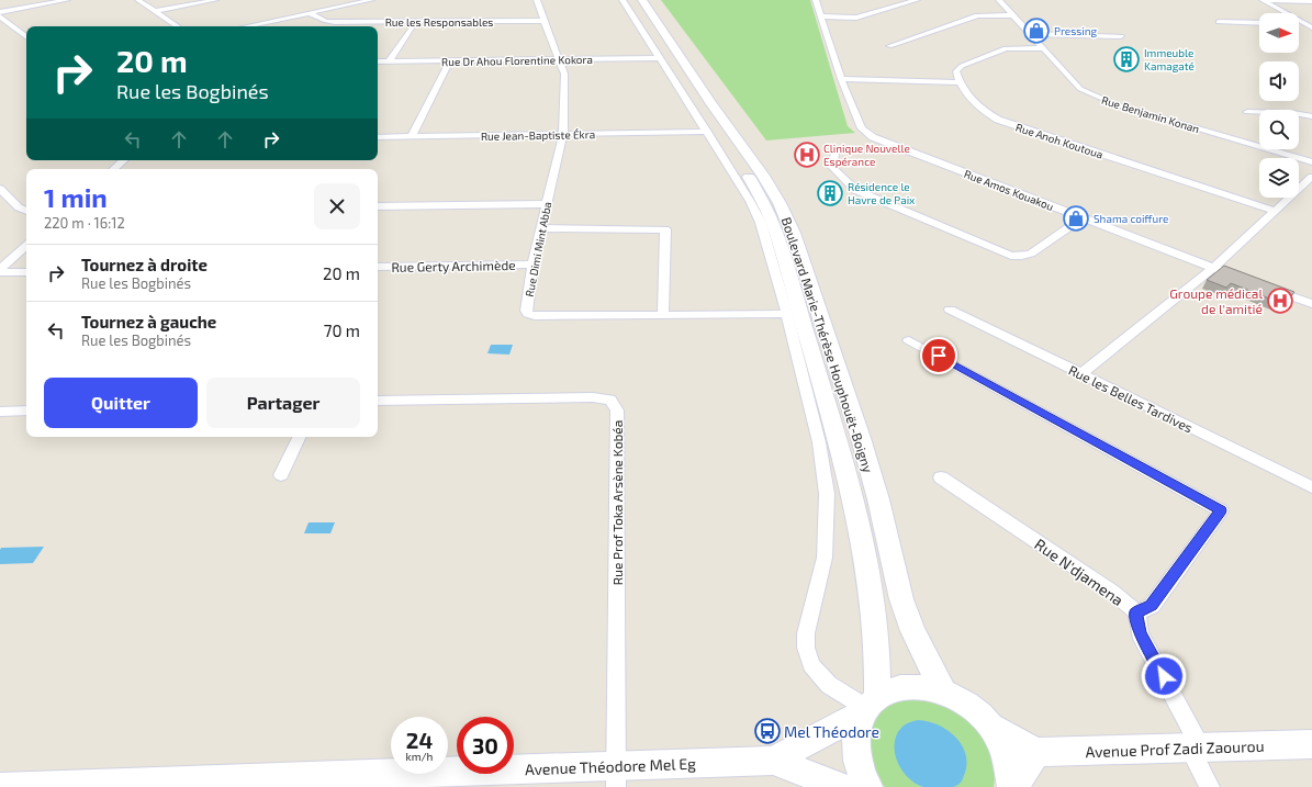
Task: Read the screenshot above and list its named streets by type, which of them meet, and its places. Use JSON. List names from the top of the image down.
{
  "streets": {
    "main road": ["Boulevard Marie-Thérèse Houphouët-Boigny", "Avenue Prof Zadi Zaourou", "Avenue Théodore Mel Eg"],
    "street": [
      "Rue les Responsables",
      "Rue Dr Ahou Florentine Kokora",
      "Rue Benjamin Konan",
      "Rue Jean-Baptiste Ékra",
      "Rue Anoh Koutoua",
      "Rue Amos Kouakou",
      "Rue Dimi Mint Abba",
      "Rue Gerty Archimède",
      "Rue les Belles Tardives",
      "Rue Prof Toka Arsène Kobéa",
      "Rue N'djamena"
    ]
  },
  "crossings": [
    ["Rue les Responsables", "Rue Dimi Mint Abba"],
    ["Rue Dr Ahou Florentine Kokora", "Rue Dimi Mint Abba"],
    ["Rue Jean-Baptiste Ékra", "Rue Dimi Mint Abba"],
    ["Rue Dimi Mint Abba", "Rue Gerty Archimède"],
    ["Rue Prof Toka Arsène Kobéa", "Avenue Théodore Mel Eg"],
    ["Rue N'djamena", "Avenue Prof Zadi Zaourou"]
  ],
  "places": {
    "shop": ["Pressing", "Shama coiffure"],
    "building": ["Immeuble Kamagaté", "Résidence le Havre de Paix"],
    "hospital": ["Clinique Nouvelle Espérance", "Groupe médical de l'amitié"],
    "bus stop": ["Mel Théodore"]
  },
  "north": "right",
  "page": {
    "turn": ["20 m", "Rue les Bogbinés"],
    "heading": ["1 min", "220 m · 16:12"],
    "list": [
      {
        "name": "Tournez à droite",
        "note": "Rue les Bogbinés",
        "value": "20 m"
      },
      {
        "name": "Tournez à gauche",
        "note": "Rue les Bogbinés",
        "value": "70 m"
      }
    ],
    "buttons": ["Quitter", "Partager"],
    "speed": "24 km/h",
    "limit": "30"
  }
}
